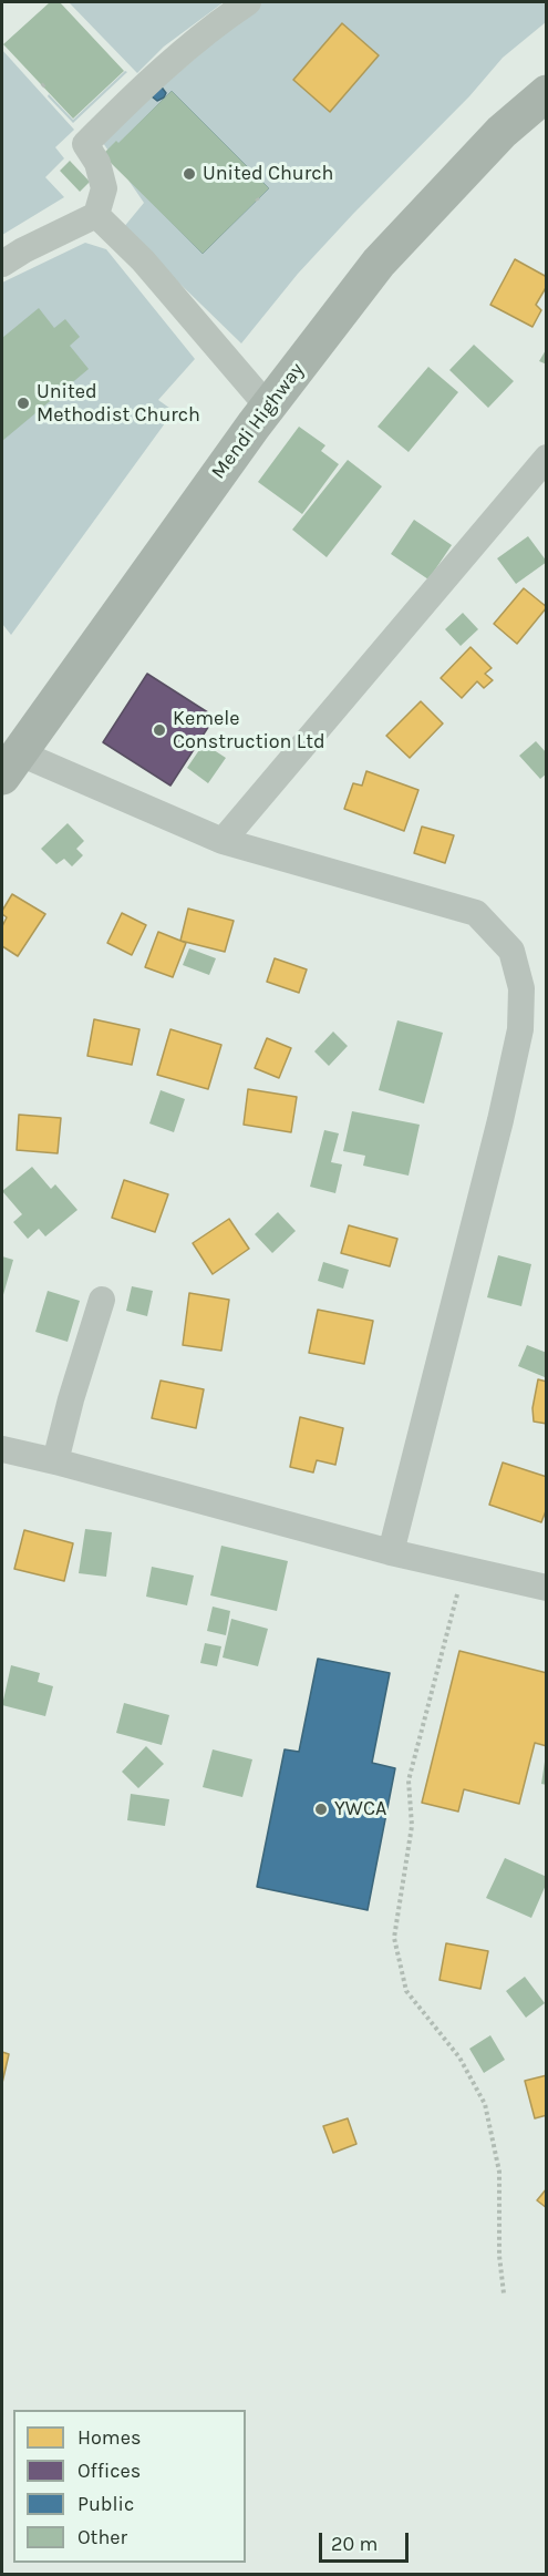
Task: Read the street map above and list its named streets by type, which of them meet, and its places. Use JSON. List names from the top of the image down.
{
  "streets": {
    "main road": ["Mendi Highway"]
  },
  "places": [
    "United Church",
    "United Methodist Church",
    "Kemele Construction Ltd",
    "YWCA"
  ],
  "legend": [
    "Homes",
    "Offices",
    "Public",
    "Other"
  ],
  "scale_bar": "20 m"
}
